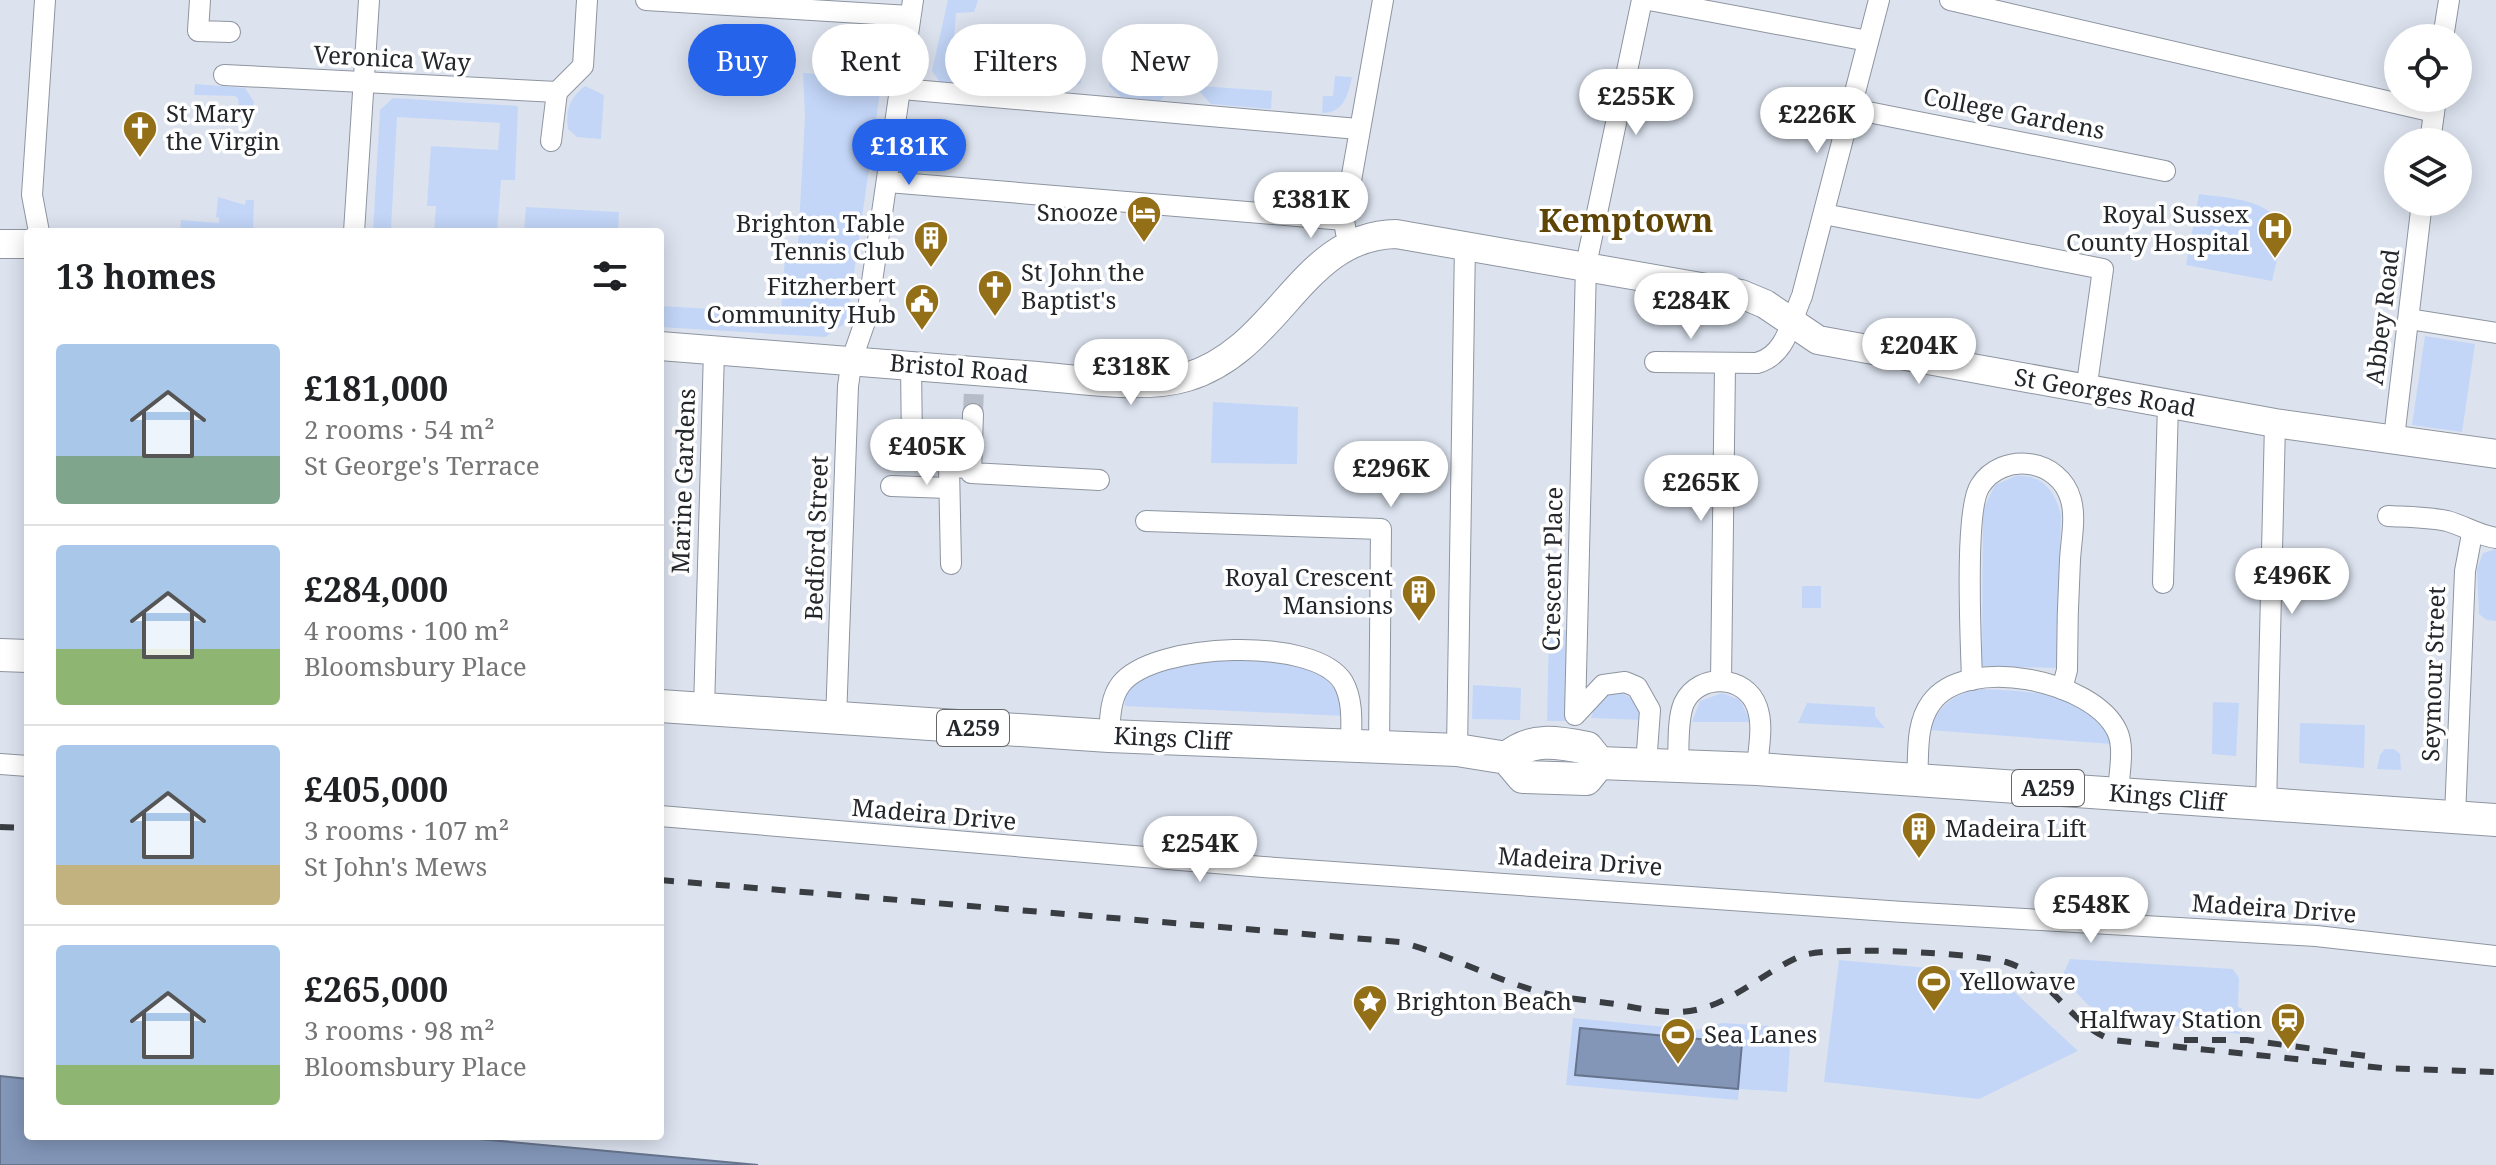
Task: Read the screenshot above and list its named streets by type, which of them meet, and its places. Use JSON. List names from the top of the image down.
{
  "streets": {
    "main road": [
      "Bristol Road",
      "St Georges Road",
      "A259",
      "Kings Cliff"
    ],
    "street": [
      "Veronica Way",
      "College Gardens",
      "Abbey Road",
      "Marine Gardens",
      "Bedford Street",
      "Crescent Place",
      "Seymour Street",
      "Madeira Drive"
    ]
  },
  "crossings": [
    ["Abbey Road", "St Georges Road"],
    ["Bristol Road", "St Georges Road"],
    ["Bristol Road", "Marine Gardens"],
    ["Bristol Road", "Bedford Street"],
    ["St Georges Road", "Crescent Place"],
    ["Marine Gardens", "A259"],
    ["Bedford Street", "A259"],
    ["Bedford Street", "Kings Cliff"],
    ["Crescent Place", "Kings Cliff"],
    ["Seymour Street", "Kings Cliff"],
    ["A259", "Kings Cliff"]
  ],
  "districts": ["Kemptown"],
  "places": {
    "church": ["St Mary the Virgin", "St John the Baptist's"],
    "hotel": ["Snooze"],
    "hospital": ["Royal Sussex County Hospital"],
    "building": ["Brighton Table Tennis Club", "Royal Crescent Mansions", "Madeira Lift"],
    "public building": ["Fitzherbert Community Hub"],
    "sports": ["Yellowave", "Sea Lanes"],
    "place": ["Brighton Beach"],
    "station": ["Halfway Station"]
  },
  "page": {
    "chip": [
      "Buy",
      "Rent",
      "Filters",
      "New"
    ],
    "price": [
      "£255K",
      "£226K",
      "£181K",
      "£381K",
      "£284K",
      "£204K",
      "£318K",
      "£405K",
      "£296K",
      "£265K",
      "£496K",
      "£254K",
      "£548K"
    ],
    "heading": "13 homes",
    "list": [
      {
        "name": "£181,000",
        "note": "2 rooms · 54 m² · St George's Terrace"
      },
      {
        "name": "£284,000",
        "note": "4 rooms · 100 m² · Bloomsbury Place"
      },
      {
        "name": "£405,000",
        "note": "3 rooms · 107 m² · St John's Mews"
      },
      {
        "name": "£265,000",
        "note": "3 rooms · 98 m² · Bloomsbury Place"
      }
    ]
  }
}
